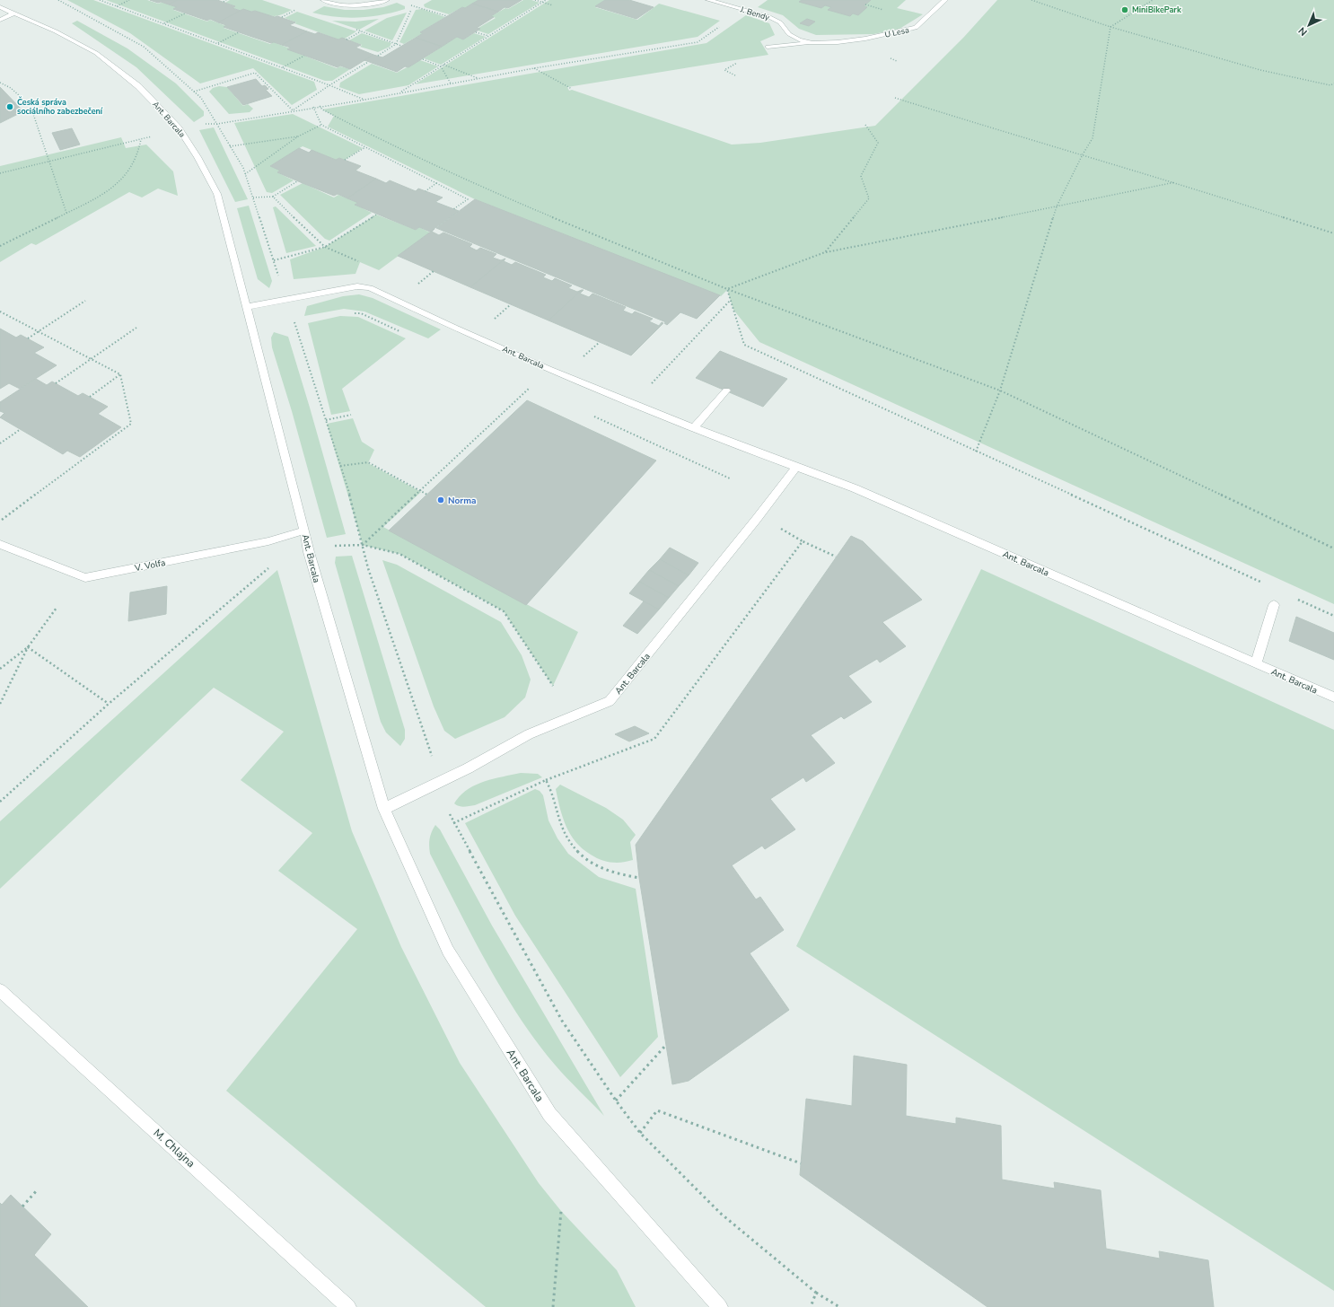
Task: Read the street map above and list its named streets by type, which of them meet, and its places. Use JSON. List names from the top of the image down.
{
  "streets": {
    "street": [
      "J. Bendy",
      "U Lesa",
      "Ant. Barcala",
      "V. Volfa",
      "M. Chlajna"
    ]
  },
  "crossings": [
    ["J. Bendy", "U Lesa"],
    ["Ant. Barcala", "V. Volfa"]
  ],
  "places": ["MiniBikePark", "Česká správa sociálního zabezbečení", "Norma"],
  "north": "bottom left"
}
